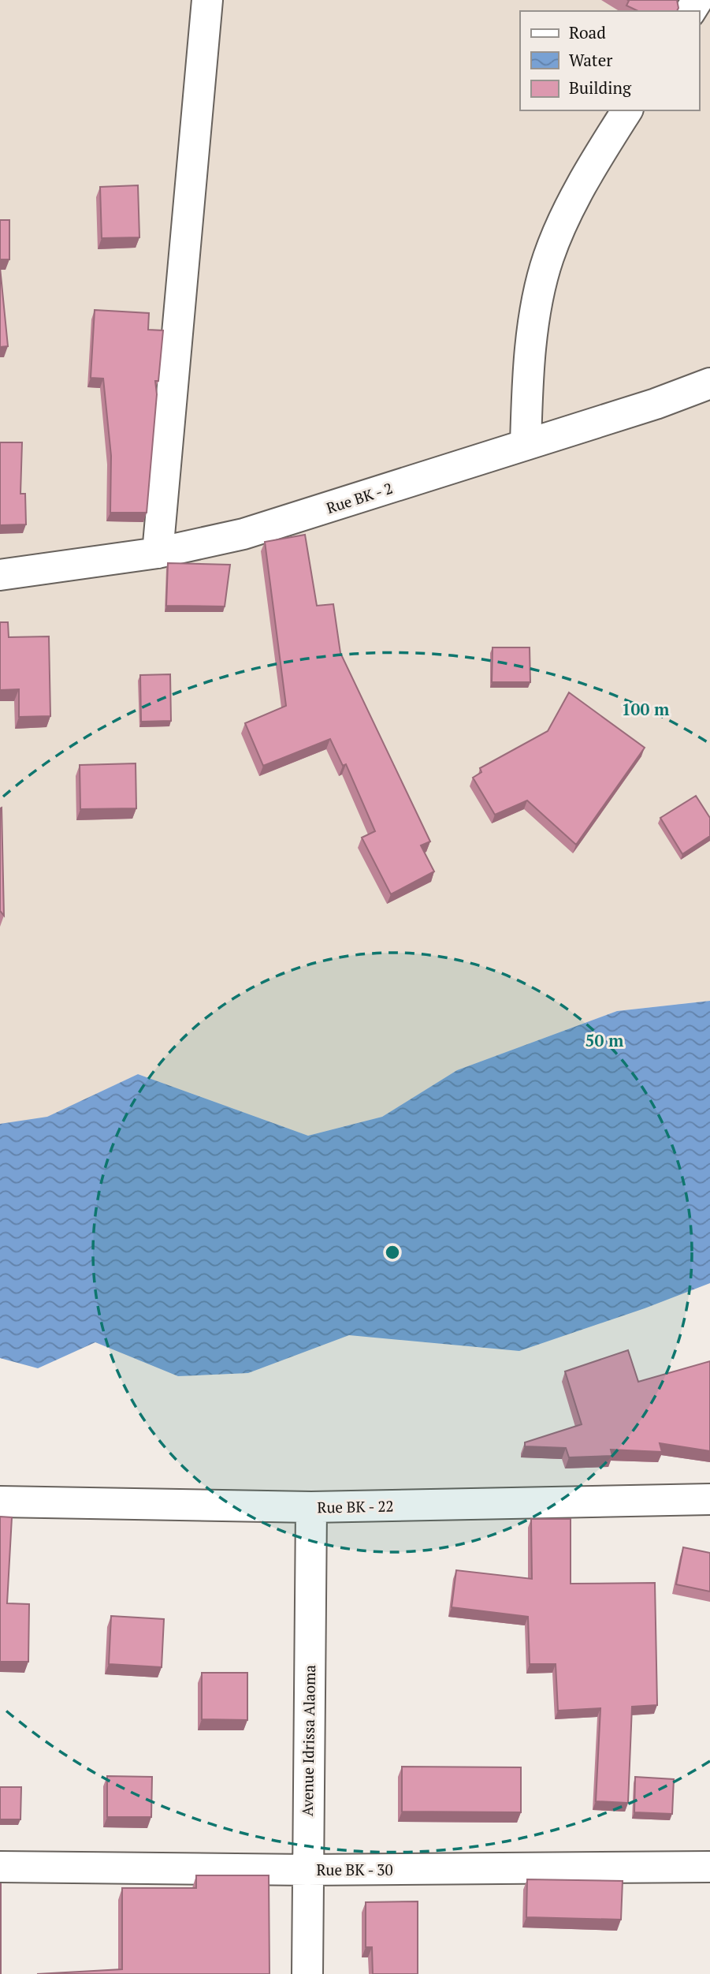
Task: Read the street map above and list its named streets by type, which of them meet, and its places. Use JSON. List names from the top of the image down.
{
  "streets": {
    "street": [
      "Rue BK - 2",
      "Rue BK - 22",
      "Avenue Idrissa Alaoma",
      "Rue BK - 30"
    ]
  },
  "crossings": [
    ["Rue BK - 22", "Avenue Idrissa Alaoma"],
    ["Avenue Idrissa Alaoma", "Rue BK - 30"]
  ],
  "legend": ["Road", "Water", "Building"],
  "rings": ["100 m", "50 m"]
}
